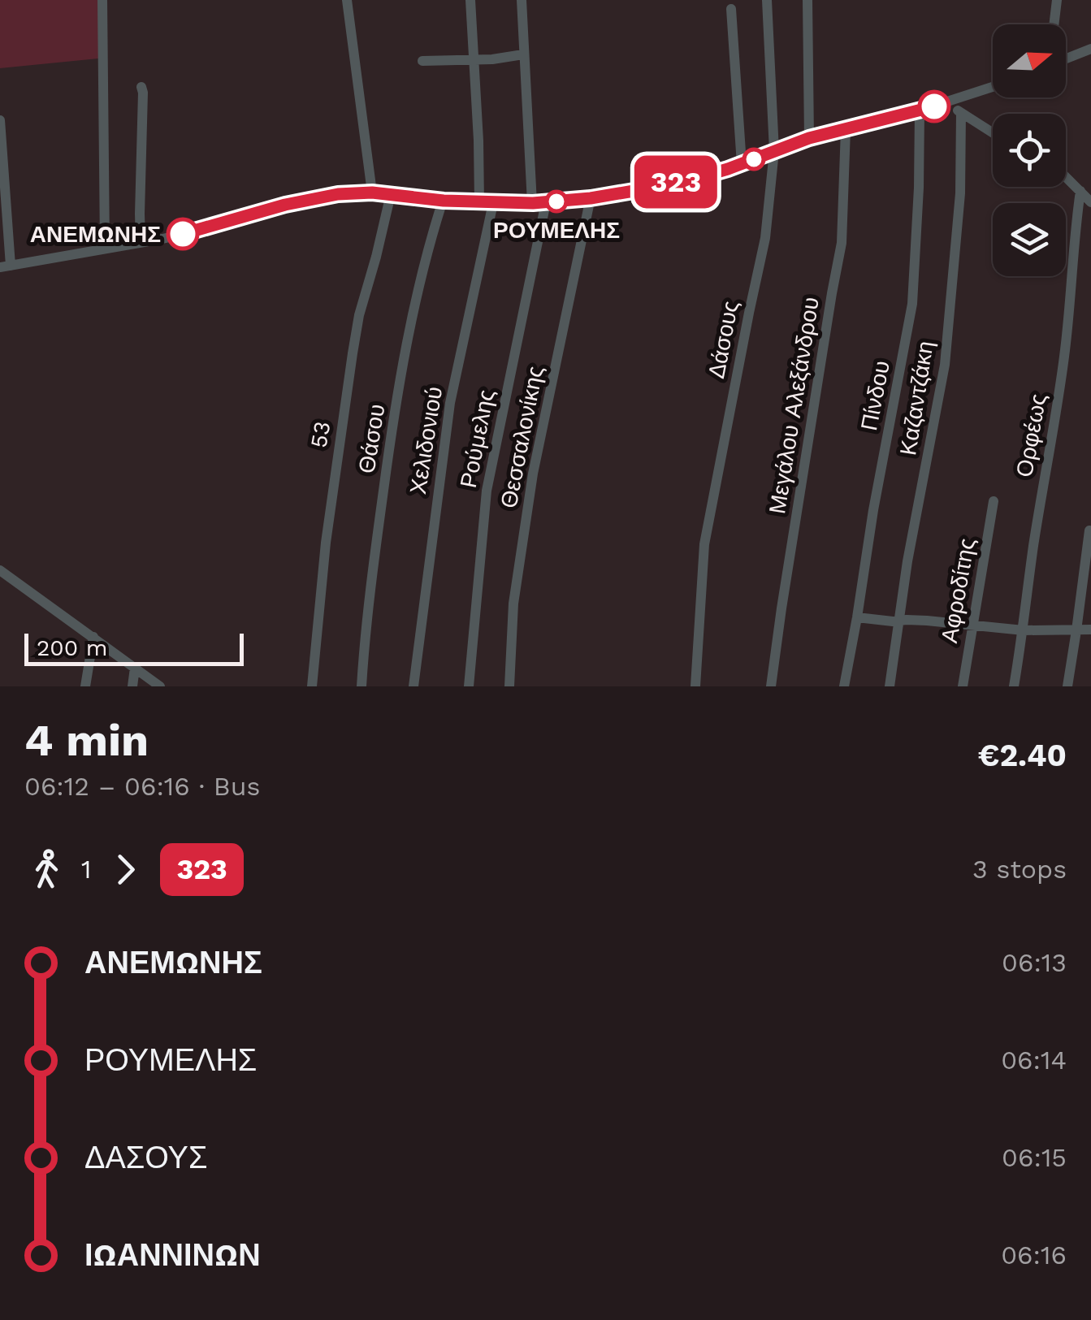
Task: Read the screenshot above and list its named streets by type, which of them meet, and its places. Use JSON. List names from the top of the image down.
{
  "streets": {
    "street": [
      "Δάσους",
      "Πίνδου",
      "Καζαντζάκη",
      "Μεγάλου Αλεξάνδρου",
      "53",
      "Ορφέως",
      "Θεσσαλονίκης",
      "Θάσου",
      "Ρούμελης",
      "Χελιδονιού",
      "Αφροδίτης"
    ]
  },
  "places": ["ΡΟΥΜΕΛΗΣ", "ΑΝΕΜΩΝΗΣ"],
  "lines": ["bus line 323"],
  "scale_bar": "200 m",
  "north": "right",
  "page": {
    "on_map": "323",
    "scale": "200 m",
    "heading": ["4 min", "06:12 – 06:16 · Bus", "€2.40"],
    "legs": ["1", "323", "3 stops"],
    "list": [
      {
        "name": "ΑΝΕΜΩΝΗΣ",
        "value": "06:13"
      },
      {
        "name": "ΡΟΥΜΕΛΗΣ",
        "value": "06:14"
      },
      {
        "name": "ΔΑΣΟΥΣ",
        "value": "06:15"
      },
      {
        "name": "ΙΩΑΝΝΙΝΩΝ",
        "value": "06:16"
      }
    ]
  }
}
